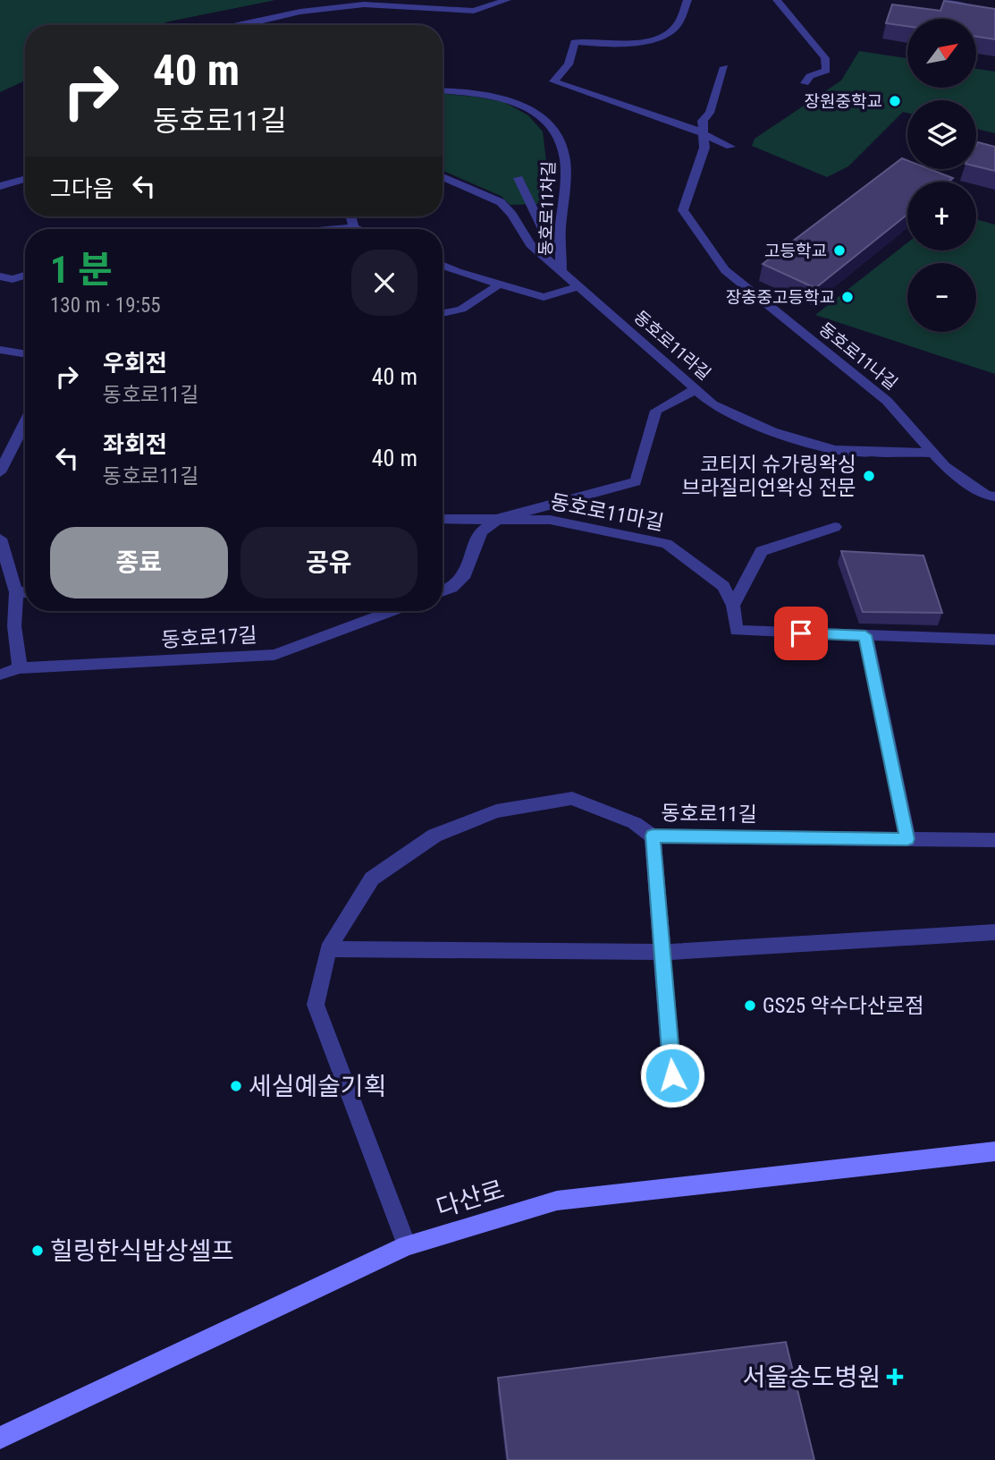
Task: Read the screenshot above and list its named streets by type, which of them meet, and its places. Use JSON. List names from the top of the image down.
{
  "streets": {
    "main road": ["다산로"],
    "street": [
      "동호로11차길",
      "동호로11라길",
      "동호로11나길",
      "동호로11마길",
      "동호로17길",
      "동호로11길"
    ]
  },
  "crossings": [
    ["동호로11차길", "동호로11라길"],
    ["동호로11라길", "동호로11나길"],
    ["동호로11라길", "동호로11마길"],
    ["동호로11길", "다산로"]
  ],
  "places": {
    "other": [
      "장원중학교",
      "고등학교",
      "장충중고등학교",
      "코티지 슈가링왁싱 브라질리언왁싱 전문",
      "GS25 약수다산로점",
      "세실예술기획",
      "힐링한식밥상셀프"
    ],
    "health": ["서울송도병원"]
  },
  "north": "top right",
  "page": {
    "map_buttons": ["+", "−"],
    "turn": ["40 m", "동호로11길"],
    "then": "그다음",
    "heading": ["1 분", "130 m · 19:55"],
    "list": [
      {
        "name": "우회전",
        "note": "동호로11길",
        "value": "40 m"
      },
      {
        "name": "좌회전",
        "note": "동호로11길",
        "value": "40 m"
      }
    ],
    "buttons": ["종료", "공유"]
  }
}
